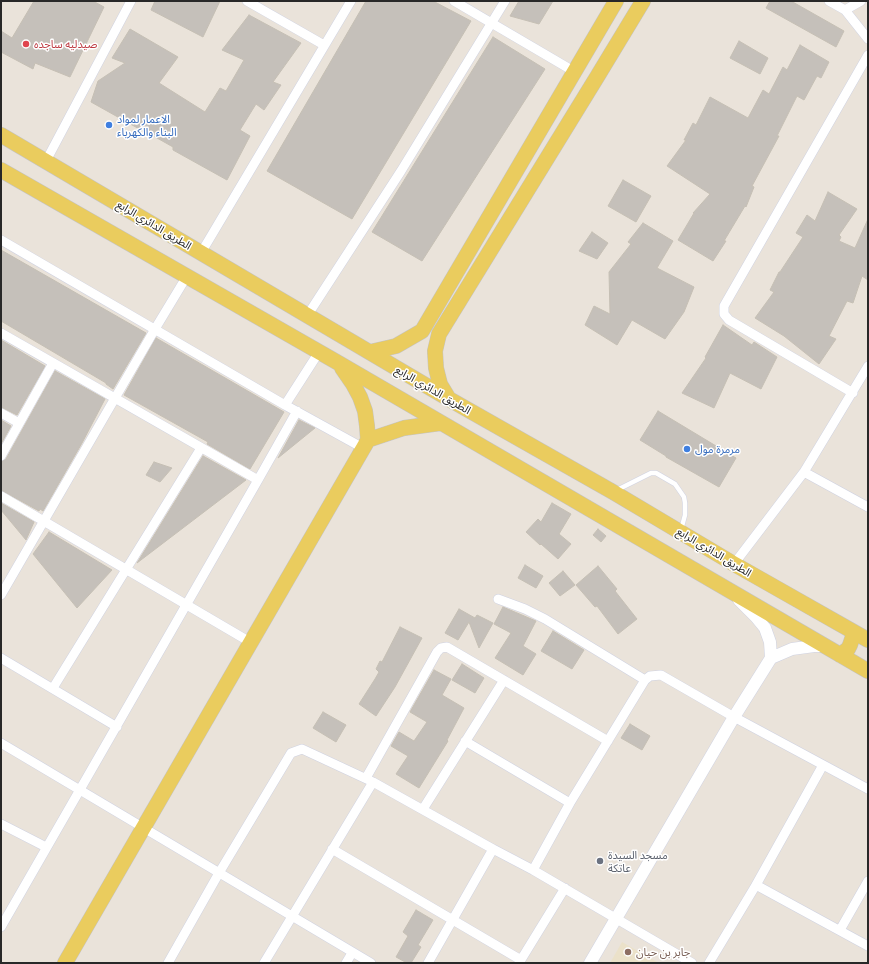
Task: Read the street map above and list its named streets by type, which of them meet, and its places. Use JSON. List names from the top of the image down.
{
  "streets": {
    "main road": ["الطريق الدائري الرابع"]
  },
  "places": [
    "صيدليه ساجده",
    "الاعمار لمواد البناء والكهرباء",
    "مرمرة مول",
    "مسجد السيدة عاتكة",
    "جابر بن حيان"
  ]
}
